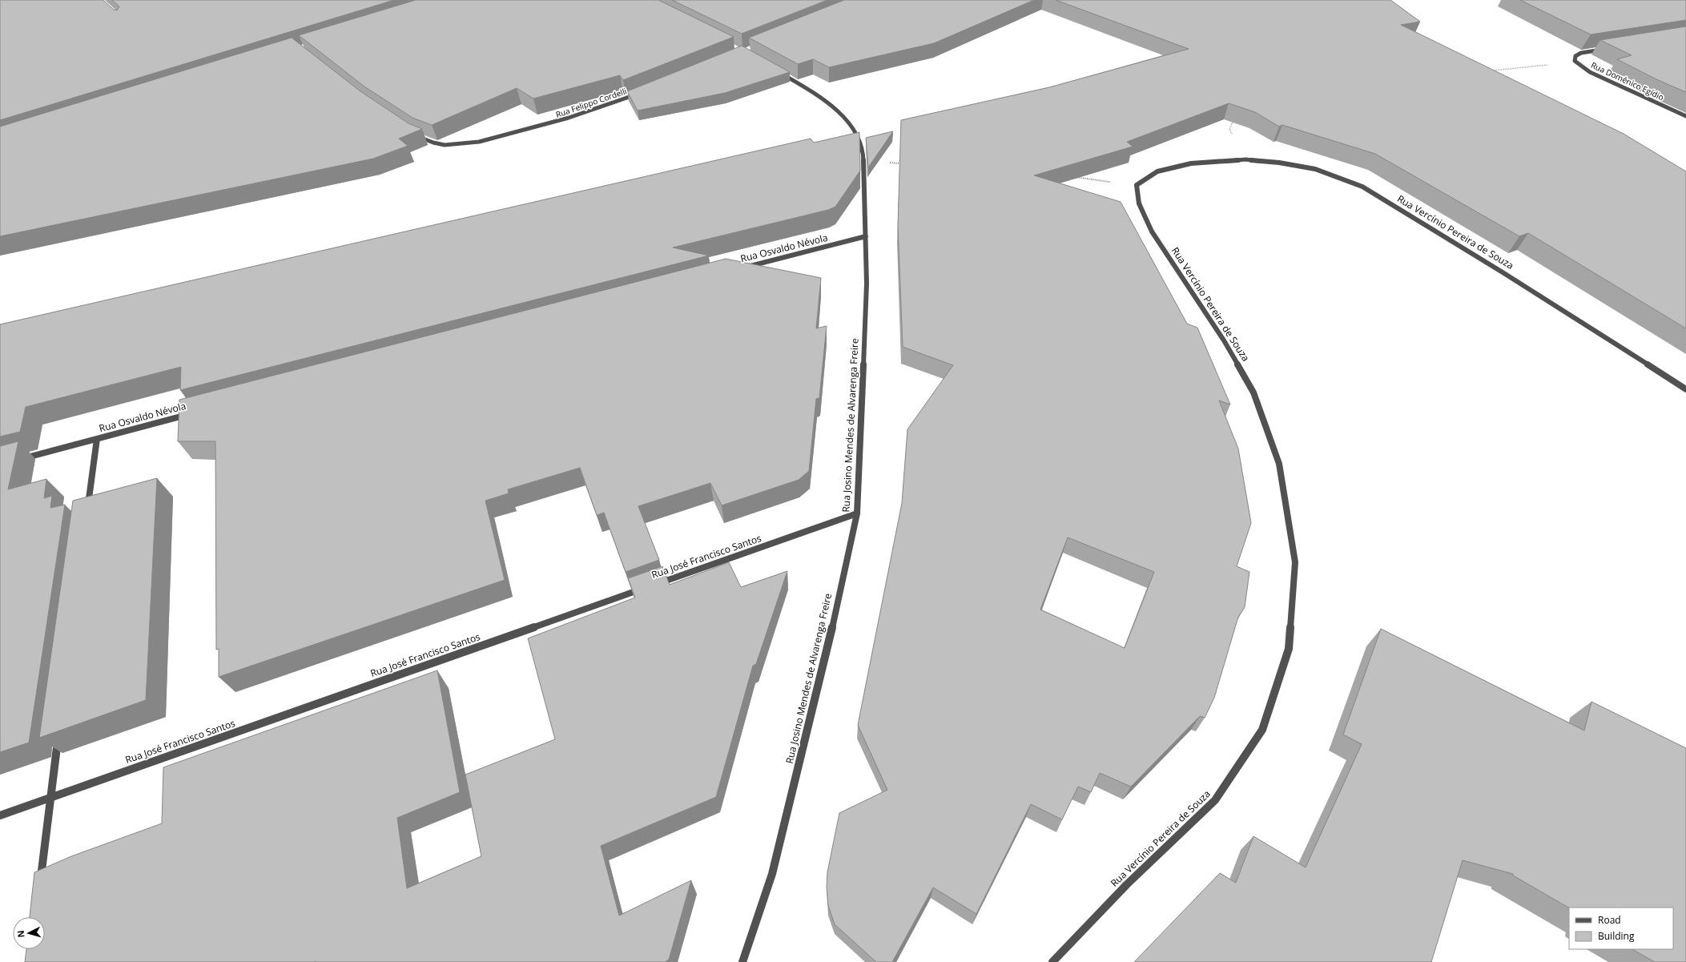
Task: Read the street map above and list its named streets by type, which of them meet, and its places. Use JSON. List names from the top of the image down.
{
  "streets": {
    "street": [
      "Rua Domênico Egídio",
      "Rua Felippo Cordelli",
      "Rua Vercínio Pereira de Souza",
      "Rua Osvaldo Névola",
      "Rua Josino Mendes de Alvarenga Freire",
      "Rua José Francisco Santos"
    ]
  },
  "crossings": [
    ["Rua Osvaldo Névola", "Rua Josino Mendes de Alvarenga Freire"],
    ["Rua Josino Mendes de Alvarenga Freire", "Rua José Francisco Santos"]
  ],
  "legend": ["Road", "Building"],
  "north": "left"
}
